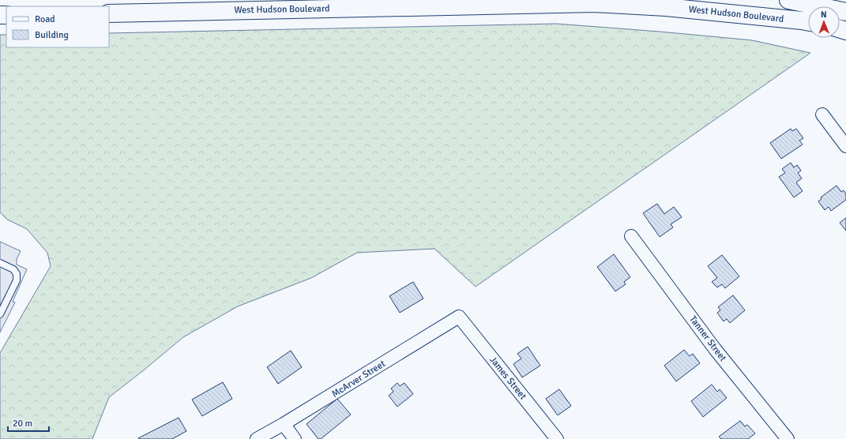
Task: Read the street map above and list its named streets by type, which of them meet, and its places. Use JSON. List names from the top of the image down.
{
  "streets": {
    "main road": ["West Hudson Boulevard"],
    "street": ["Tanner Street", "James Street", "McArver Street"]
  },
  "crossings": [
    ["James Street", "McArver Street"]
  ],
  "legend": ["Road", "Building"],
  "scale_bar": "20 m",
  "north": "top"
}
